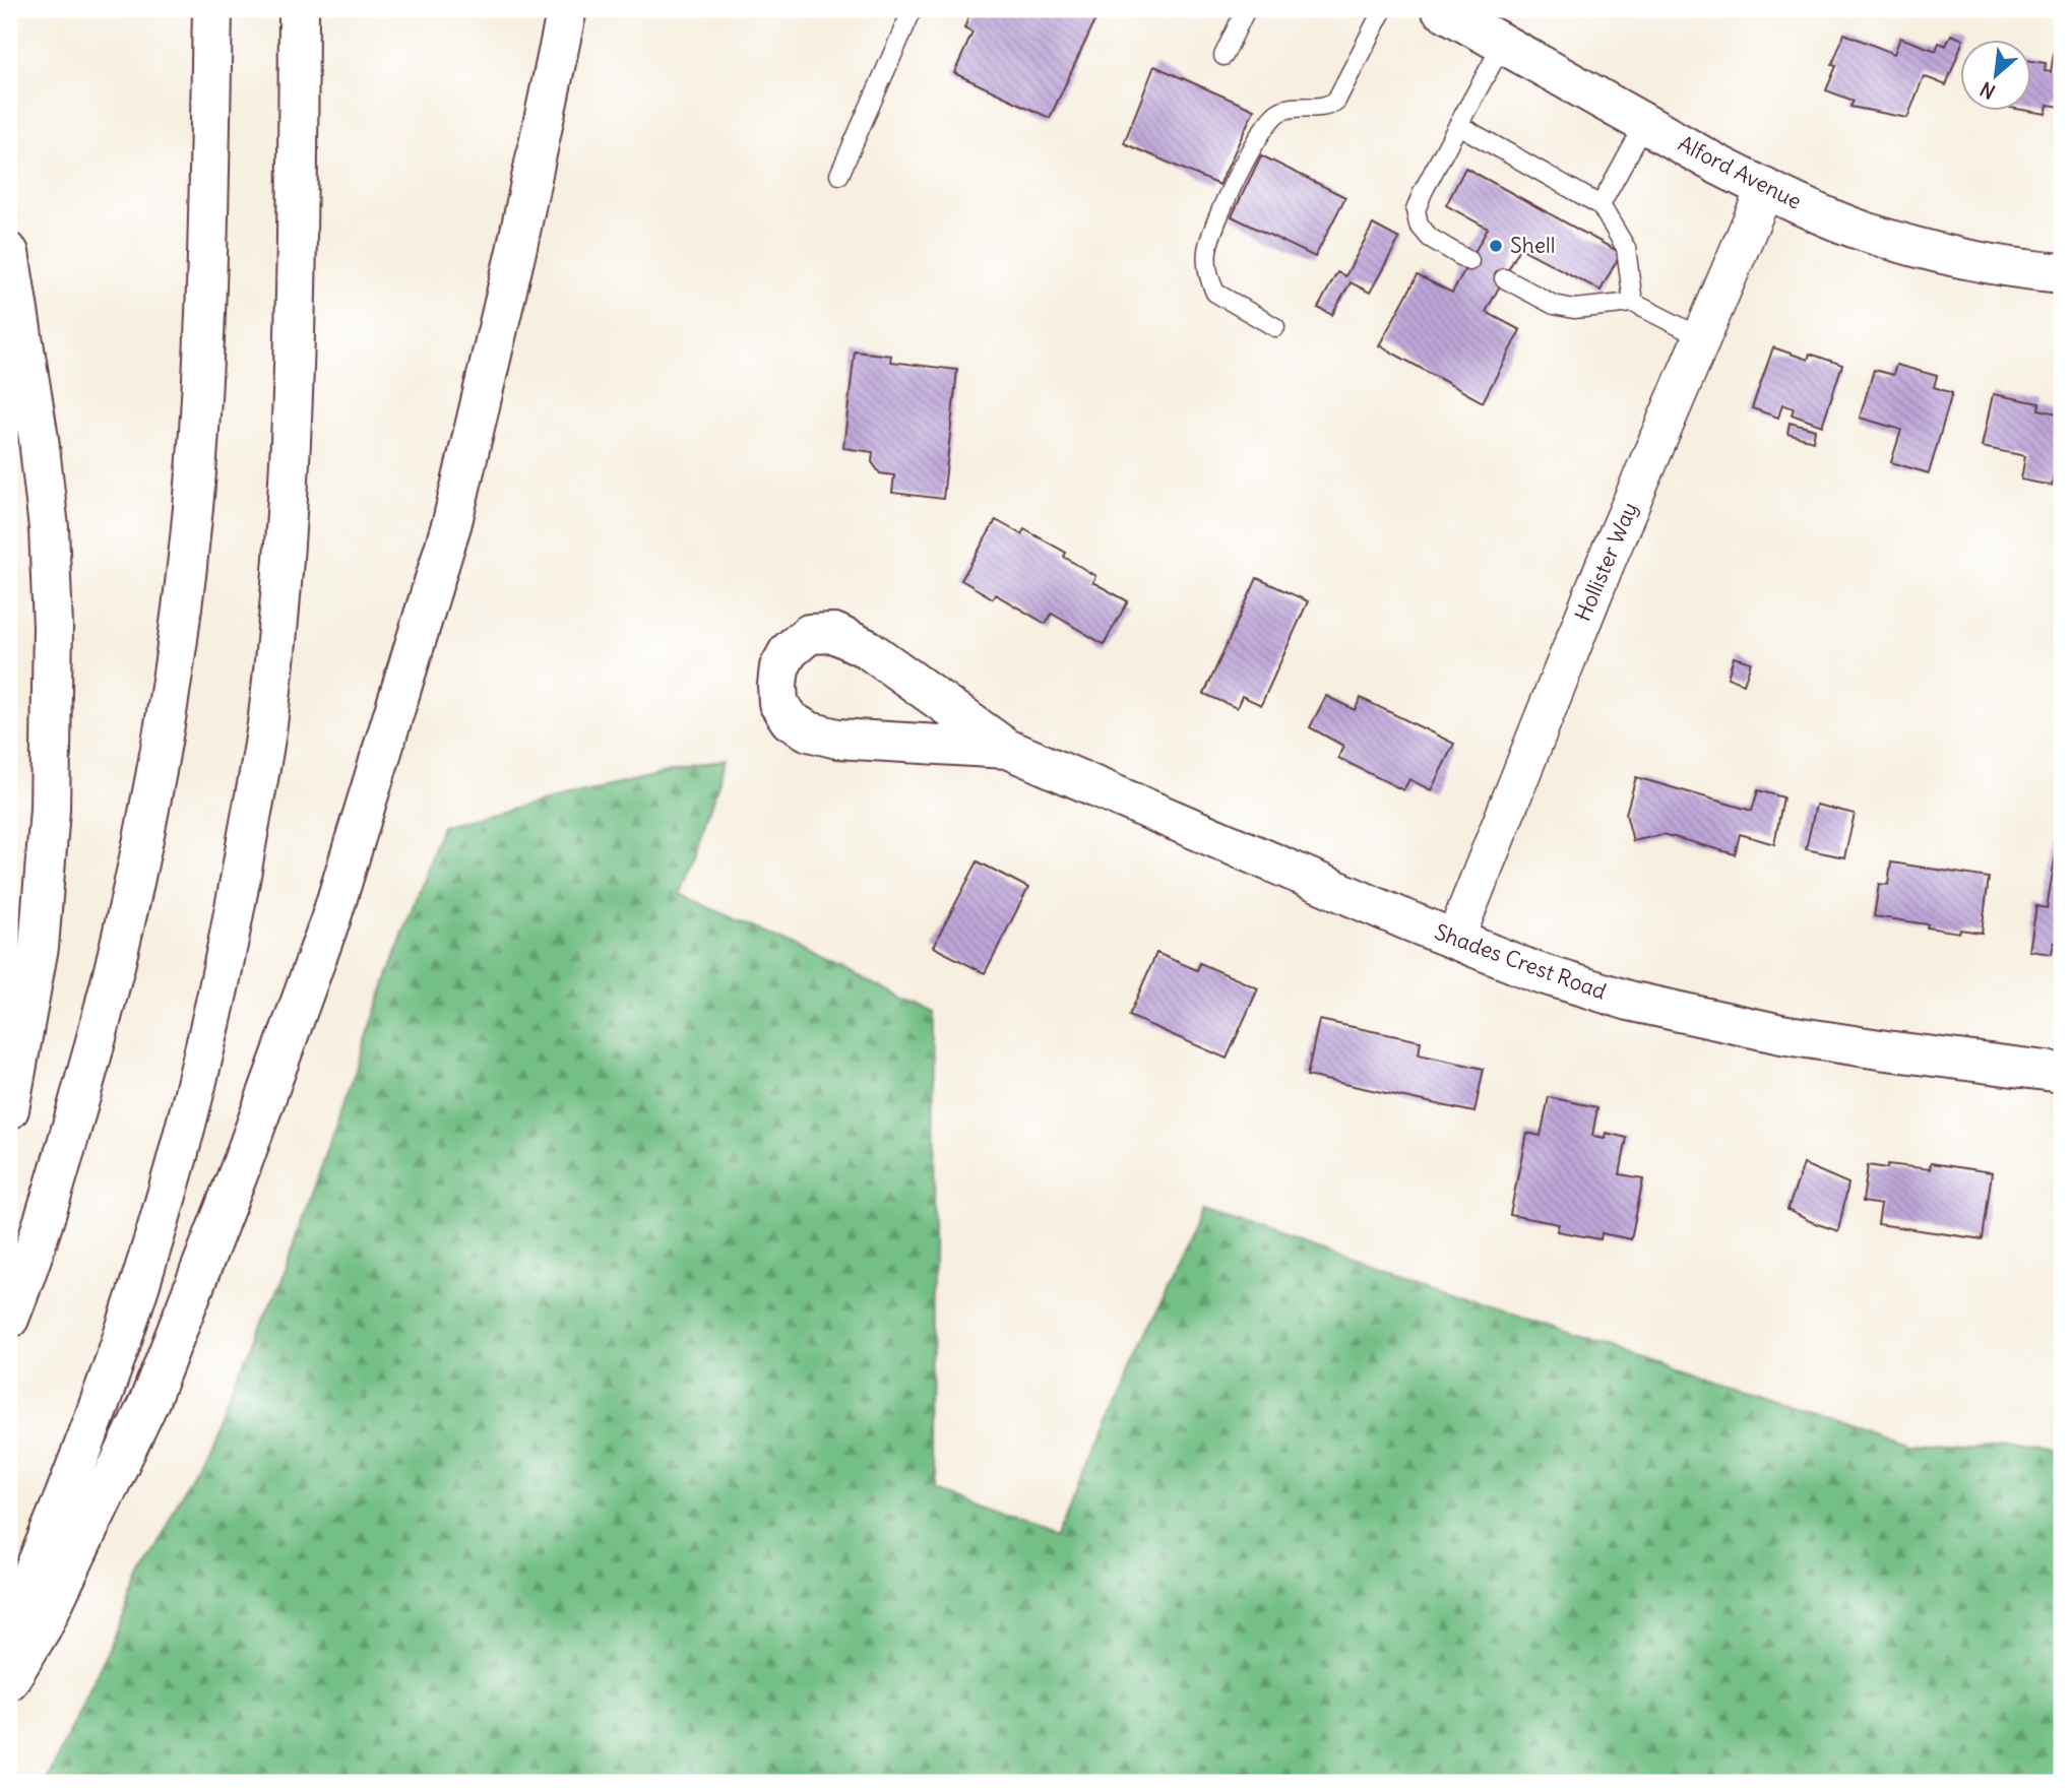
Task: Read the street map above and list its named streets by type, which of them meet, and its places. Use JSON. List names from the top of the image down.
{
  "streets": {
    "main road": ["Alford Avenue", "Shades Crest Road"],
    "street": ["Hollister Way"]
  },
  "crossings": [
    ["Alford Avenue", "Hollister Way"],
    ["Hollister Way", "Shades Crest Road"]
  ],
  "places": ["Shell"],
  "north": "bottom left"
}
